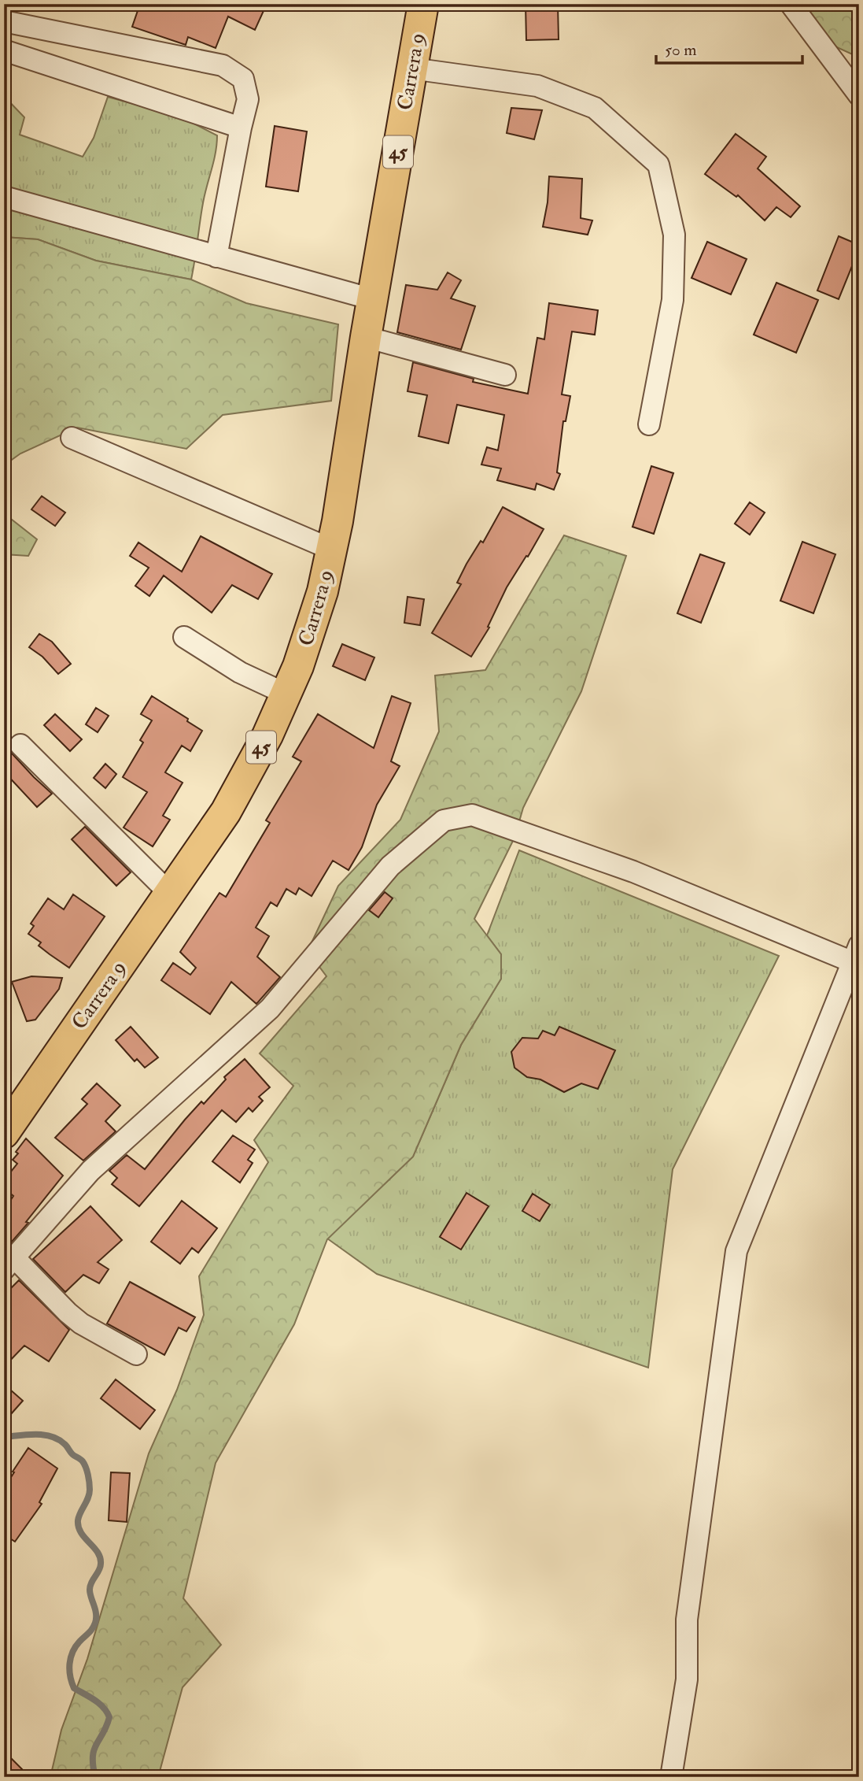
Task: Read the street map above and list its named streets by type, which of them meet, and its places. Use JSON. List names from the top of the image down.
{
  "streets": {
    "highway": ["Carrera 9", "45"]
  },
  "scale_bar": "50 m"
}
